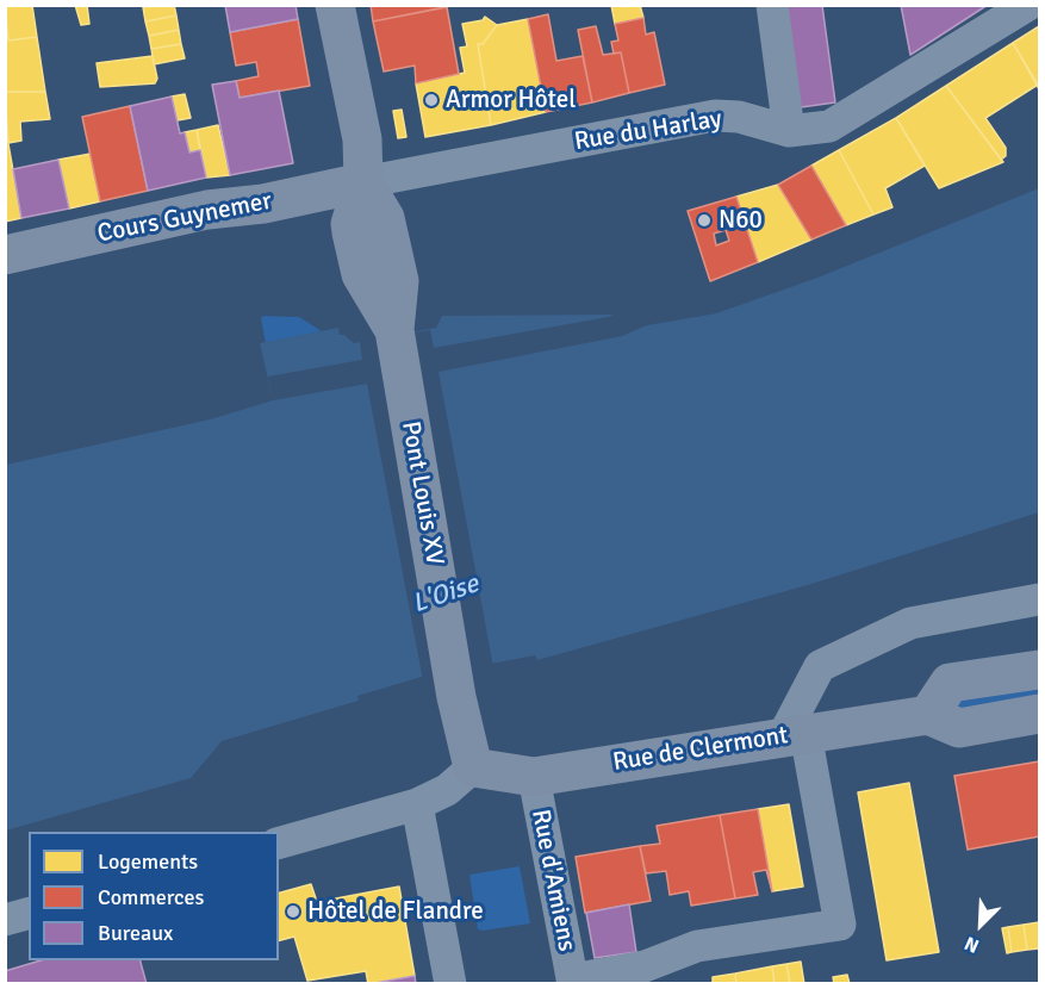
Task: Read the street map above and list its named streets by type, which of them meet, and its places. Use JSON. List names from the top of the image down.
{
  "streets": {
    "main road": ["Cours Guynemer", "Pont Louis XV", "Rue de Clermont"],
    "street": ["Rue du Harlay", "Rue d'Amiens"]
  },
  "crossings": [
    ["Rue du Harlay", "Cours Guynemer"],
    ["Rue du Harlay", "Pont Louis XV"],
    ["Cours Guynemer", "Pont Louis XV"],
    ["Pont Louis XV", "Rue de Clermont"],
    ["Rue de Clermont", "Rue d'Amiens"]
  ],
  "water": ["L'Oise"],
  "places": ["Armor Hôtel", "N60", "Hôtel de Flandre"],
  "legend": ["Logements", "Commerces", "Bureaux"],
  "north": "bottom left"
}
